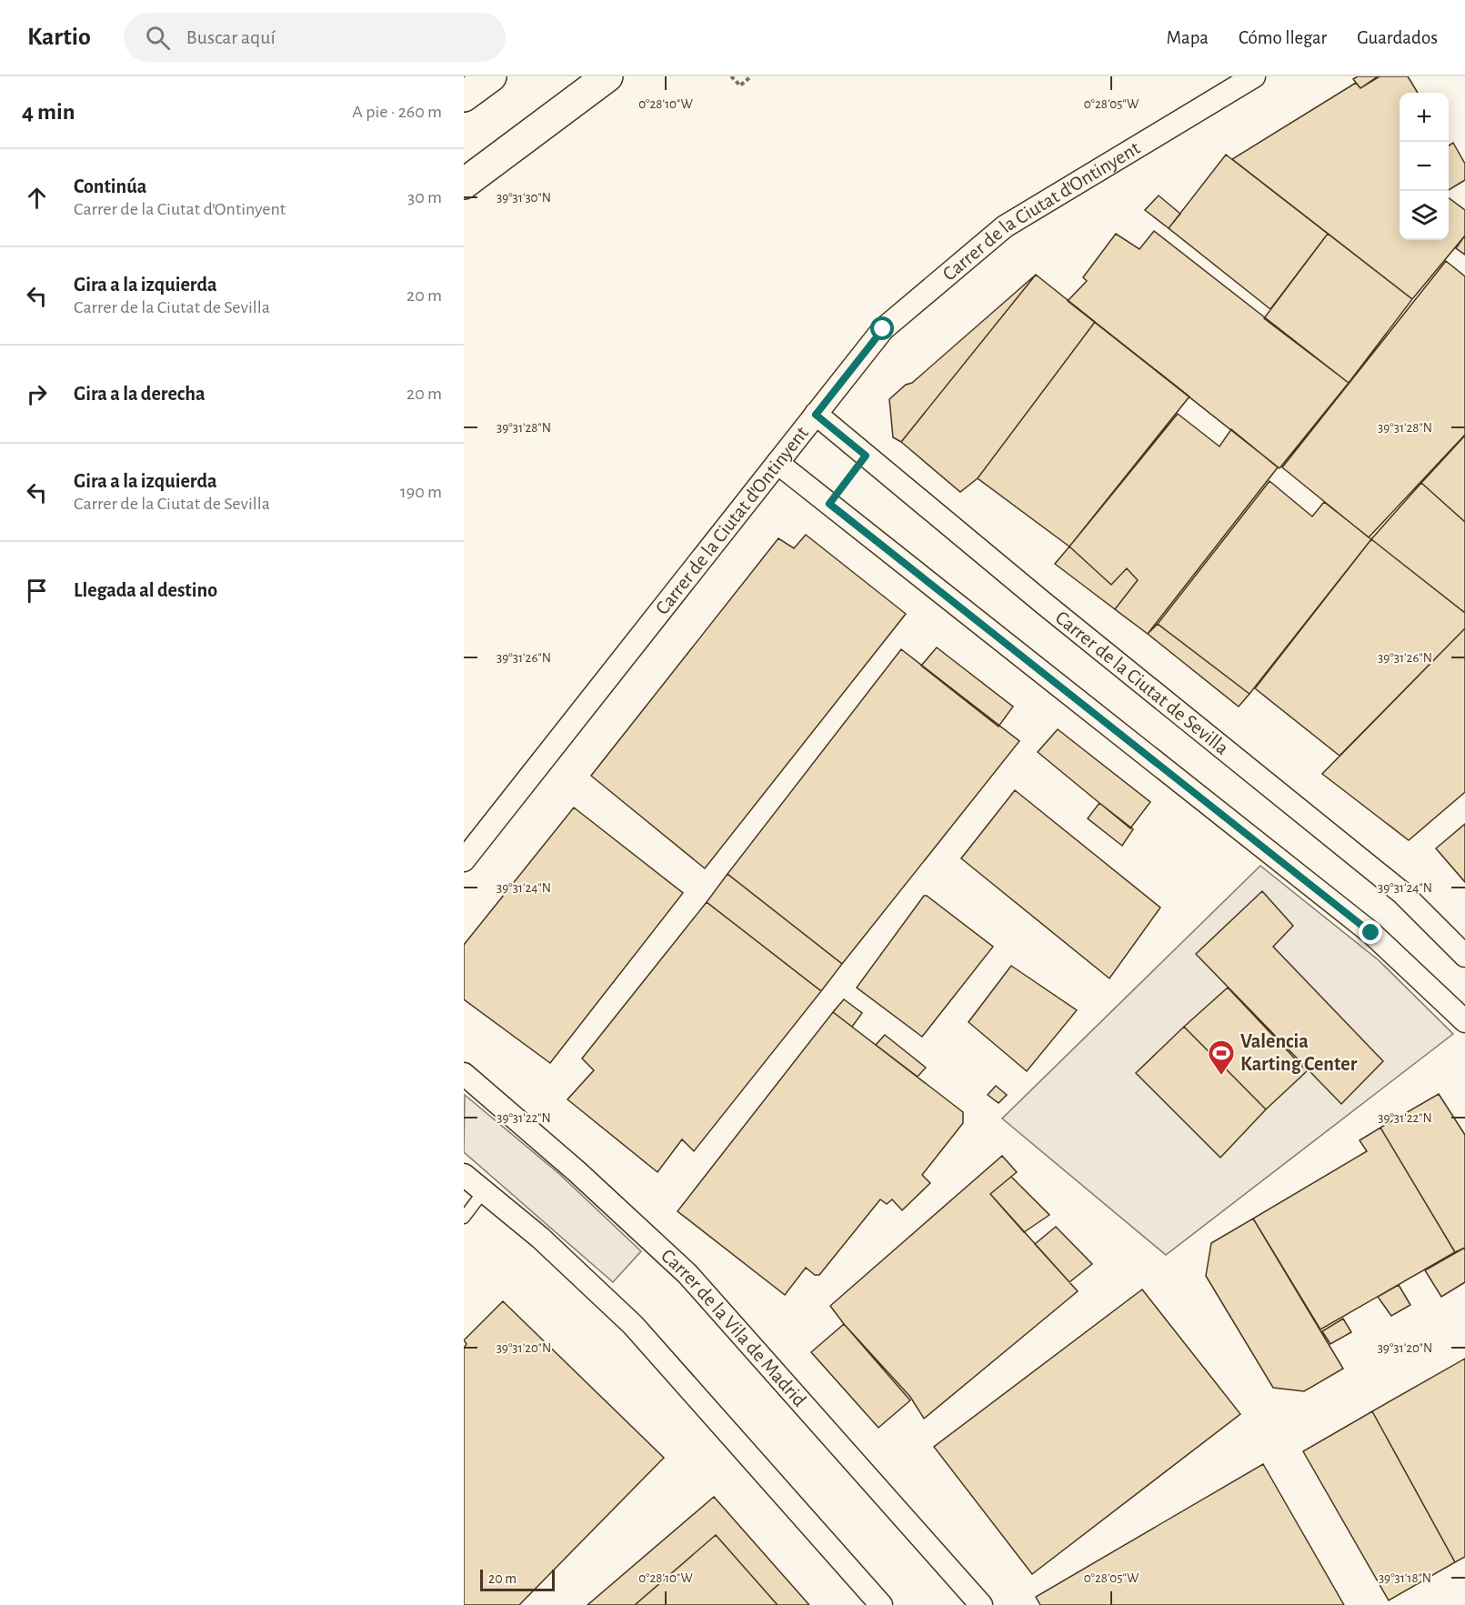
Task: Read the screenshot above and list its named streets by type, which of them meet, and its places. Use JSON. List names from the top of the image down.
{
  "streets": {
    "street": ["Carrer de la Ciutat d'Ontinyent", "Carrer de la Ciutat de Sevilla", "Carrer de la Vila de Madrid"]
  },
  "crossings": [
    ["Carrer de la Ciutat d'Ontinyent", "Carrer de la Ciutat de Sevilla"]
  ],
  "places": {
    "sports": ["Valencia Karting Center"]
  },
  "scale_bar": "20 m",
  "page": {
    "header": "Kartio",
    "search": "Buscar aquí",
    "nav": ["Mapa", "Cómo llegar", "Guardados"],
    "heading": ["4 min", "A pie · 260 m"],
    "map_buttons": ["+", "−"],
    "list": [
      ["Continúa", "Carrer de la Ciutat d'Ontinyent", "30 m"],
      ["Gira a la izquierda", "Carrer de la Ciutat de Sevilla", "20 m"],
      ["Gira a la derecha", "20 m"],
      ["Gira a la izquierda", "Carrer de la Ciutat de Sevilla", "190 m"],
      "Llegada al destino"
    ],
    "scale": "20 m"
  },
  "coordinates": [
    "0°28'10\"W",
    "0°28'05\"W",
    "39°31'30\"N",
    "39°31'28\"N",
    "39°31'26\"N",
    "39°31'24\"N",
    "39°31'22\"N",
    "39°31'20\"N",
    "39°31'18\"N"
  ]
}
